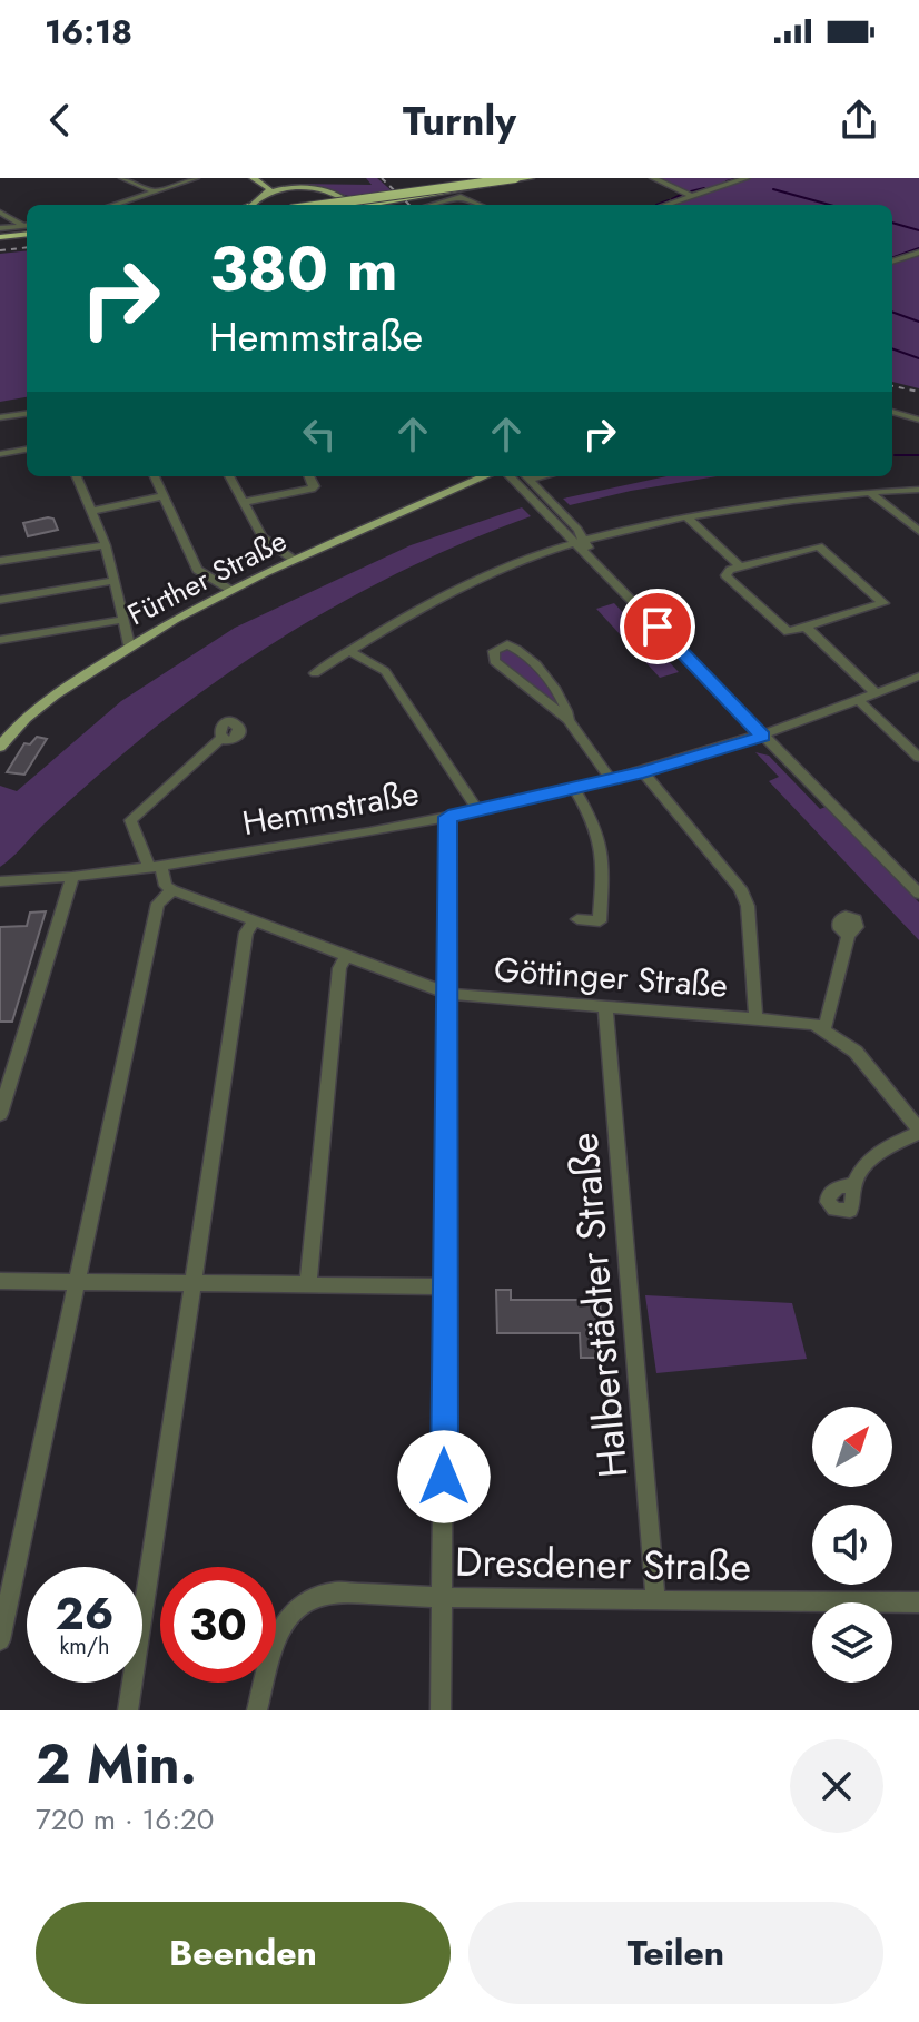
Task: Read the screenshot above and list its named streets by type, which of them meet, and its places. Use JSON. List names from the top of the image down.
{
  "streets": {
    "main road": ["Fürther Straße"],
    "street": [
      "Hemmstraße",
      "Göttinger Straße",
      "Halberstädter Straße",
      "Dresdener Straße"
    ]
  },
  "crossings": [
    ["Göttinger Straße", "Halberstädter Straße"],
    ["Halberstädter Straße", "Dresdener Straße"]
  ],
  "north": "top right",
  "page": {
    "status": "16:18",
    "header": "Turnly",
    "turn": ["380 m", "Hemmstraße"],
    "speed": "26 km/h",
    "limit": "30",
    "heading": ["2 Min.", "720 m · 16:20"],
    "buttons": ["Beenden", "Teilen"]
  }
}
